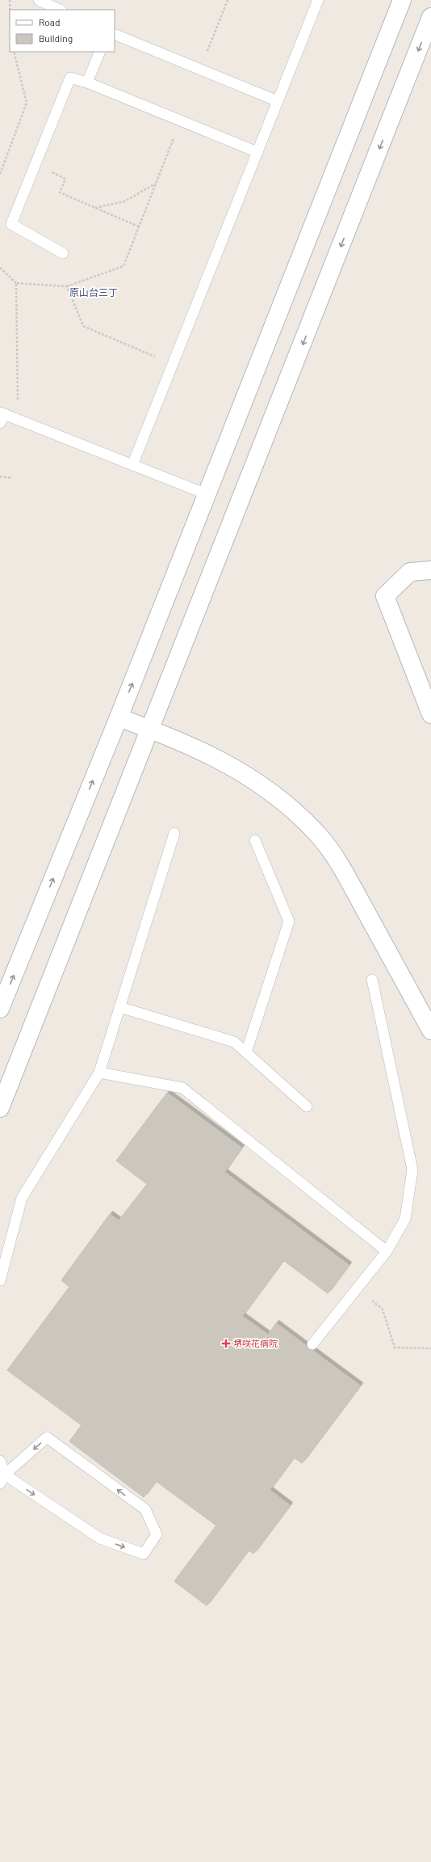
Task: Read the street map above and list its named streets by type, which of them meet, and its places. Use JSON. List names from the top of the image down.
{
  "districts": ["原山台三丁"],
  "places": {
    "health": ["堺咲花病院"]
  },
  "legend": ["Road", "Building"]
}
